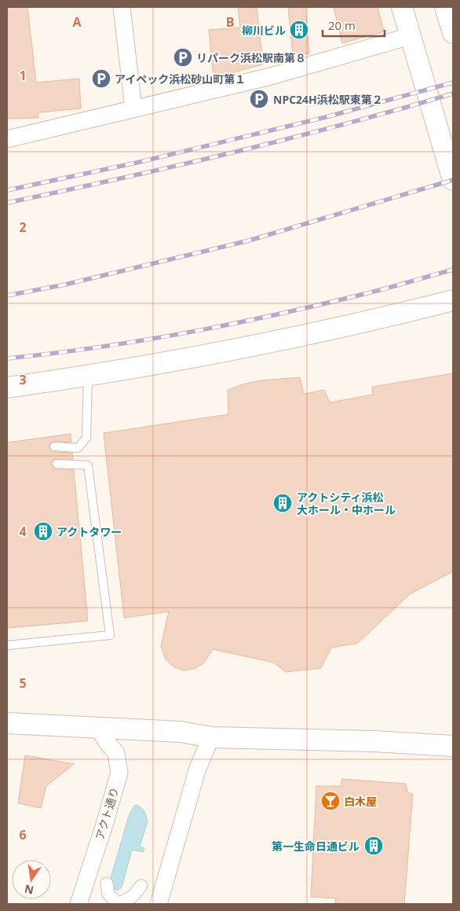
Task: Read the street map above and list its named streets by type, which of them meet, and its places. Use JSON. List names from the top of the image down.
{
  "streets": {
    "street": ["アクト通り"]
  },
  "places": {
    "building": [
      "柳川ビル",
      "アクトシティ浜松 大ホール・中ホール",
      "アクトタワー",
      "第一生命日通ビル"
    ],
    "parking": ["リパーク浜松駅南第８", "アイペック浜松砂山町第１", "NPC24H浜松駅東第２"],
    "bar": ["白木屋"]
  },
  "scale_bar": "20 m",
  "north": "bottom",
  "grid": {
    "columns": ["A", "B"],
    "rows": [
      "1",
      "2",
      "3",
      "4",
      "5",
      "6"
    ]
  }
}
